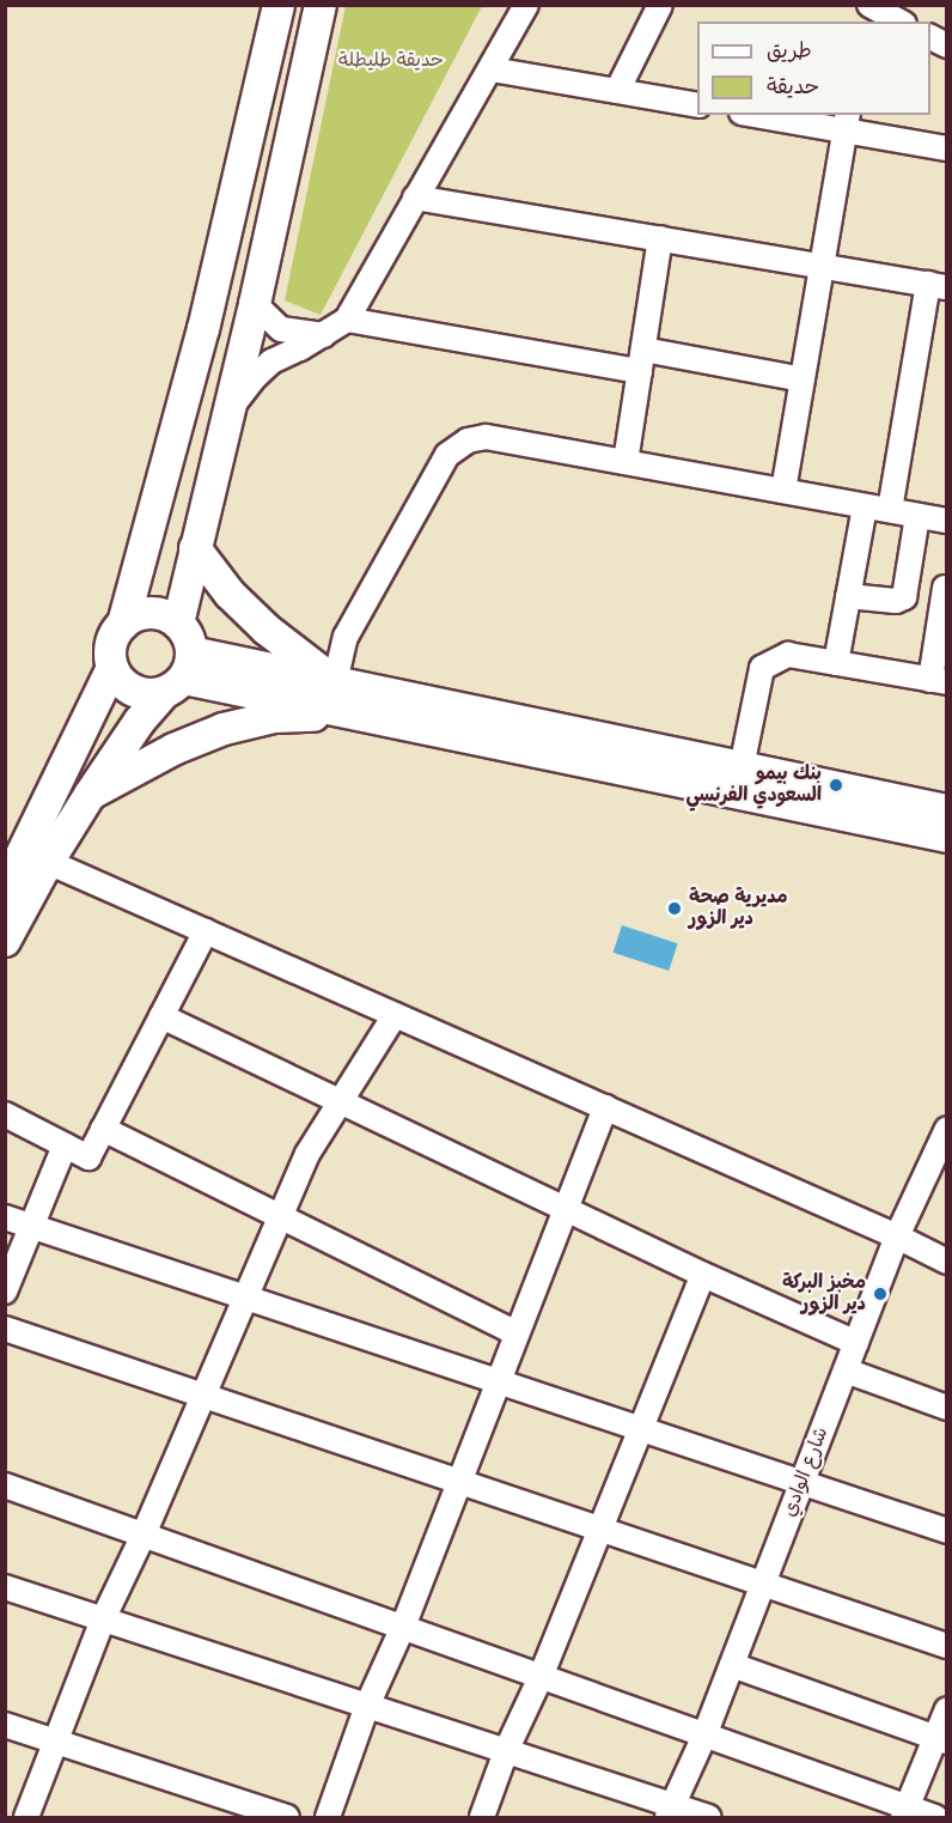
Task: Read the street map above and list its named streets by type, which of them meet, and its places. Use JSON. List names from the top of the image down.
{
  "streets": {
    "street": ["شارع الوادي"]
  },
  "parks": ["حديقة طليطلة"],
  "places": ["بنك بيمو السعودي الفرنسي", "مديرية صحة دير الزور", "مخبز البركة دير الزور"],
  "legend": ["طريق", "حديقة"]
}
